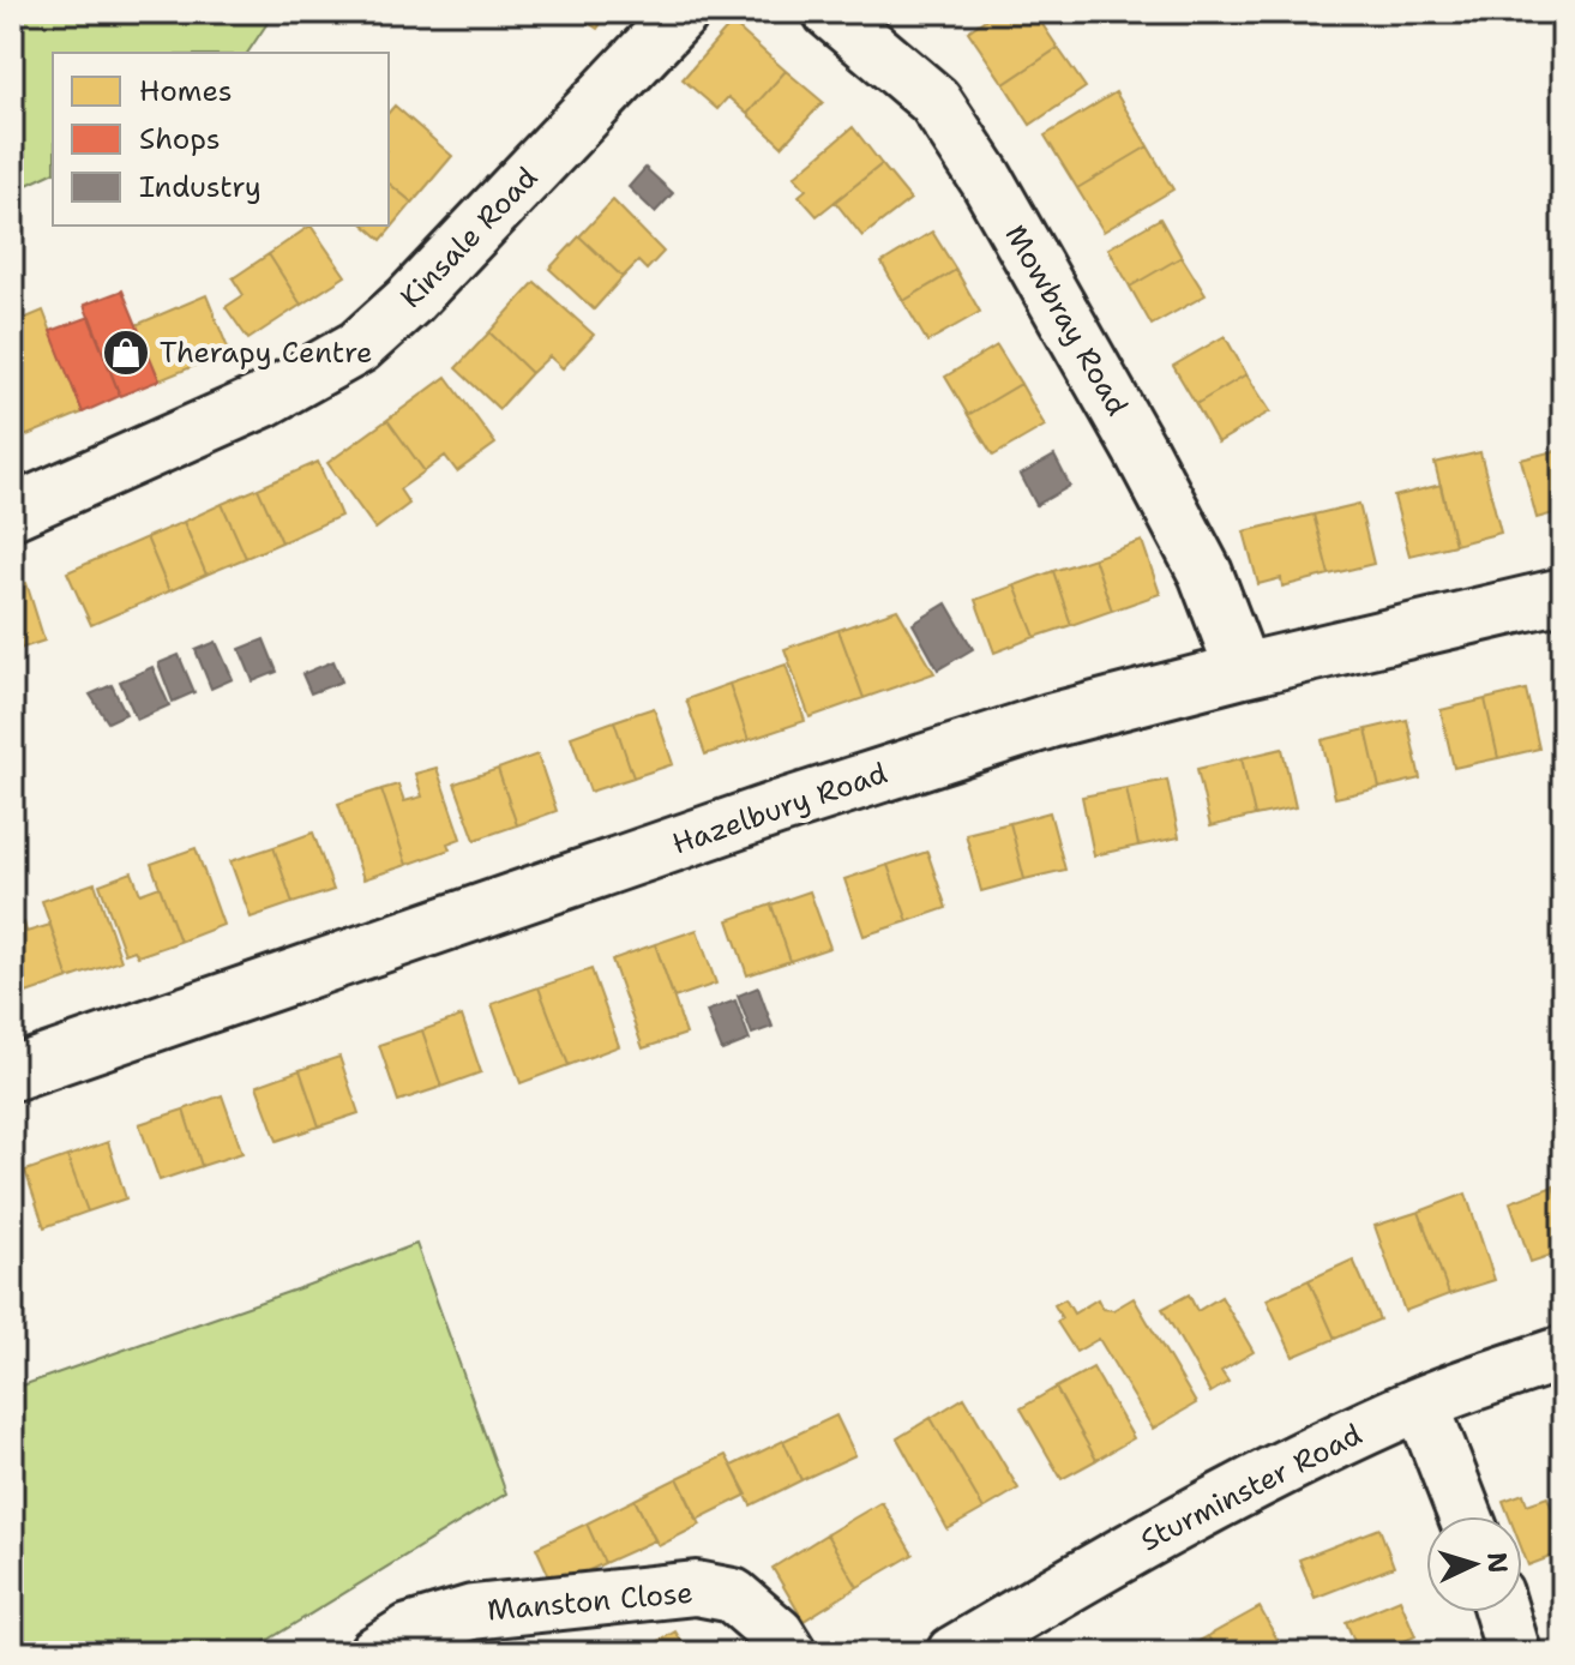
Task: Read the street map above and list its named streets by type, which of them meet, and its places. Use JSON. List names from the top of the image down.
{
  "streets": {
    "street": [
      "Kinsale Road",
      "Mowbray Road",
      "Hazelbury Road",
      "Sturminster Road",
      "Manston Close"
    ]
  },
  "crossings": [
    ["Mowbray Road", "Hazelbury Road"]
  ],
  "places": {
    "shop": ["Therapy Centre"]
  },
  "legend": ["Homes", "Shops", "Industry"],
  "north": "right"
}
